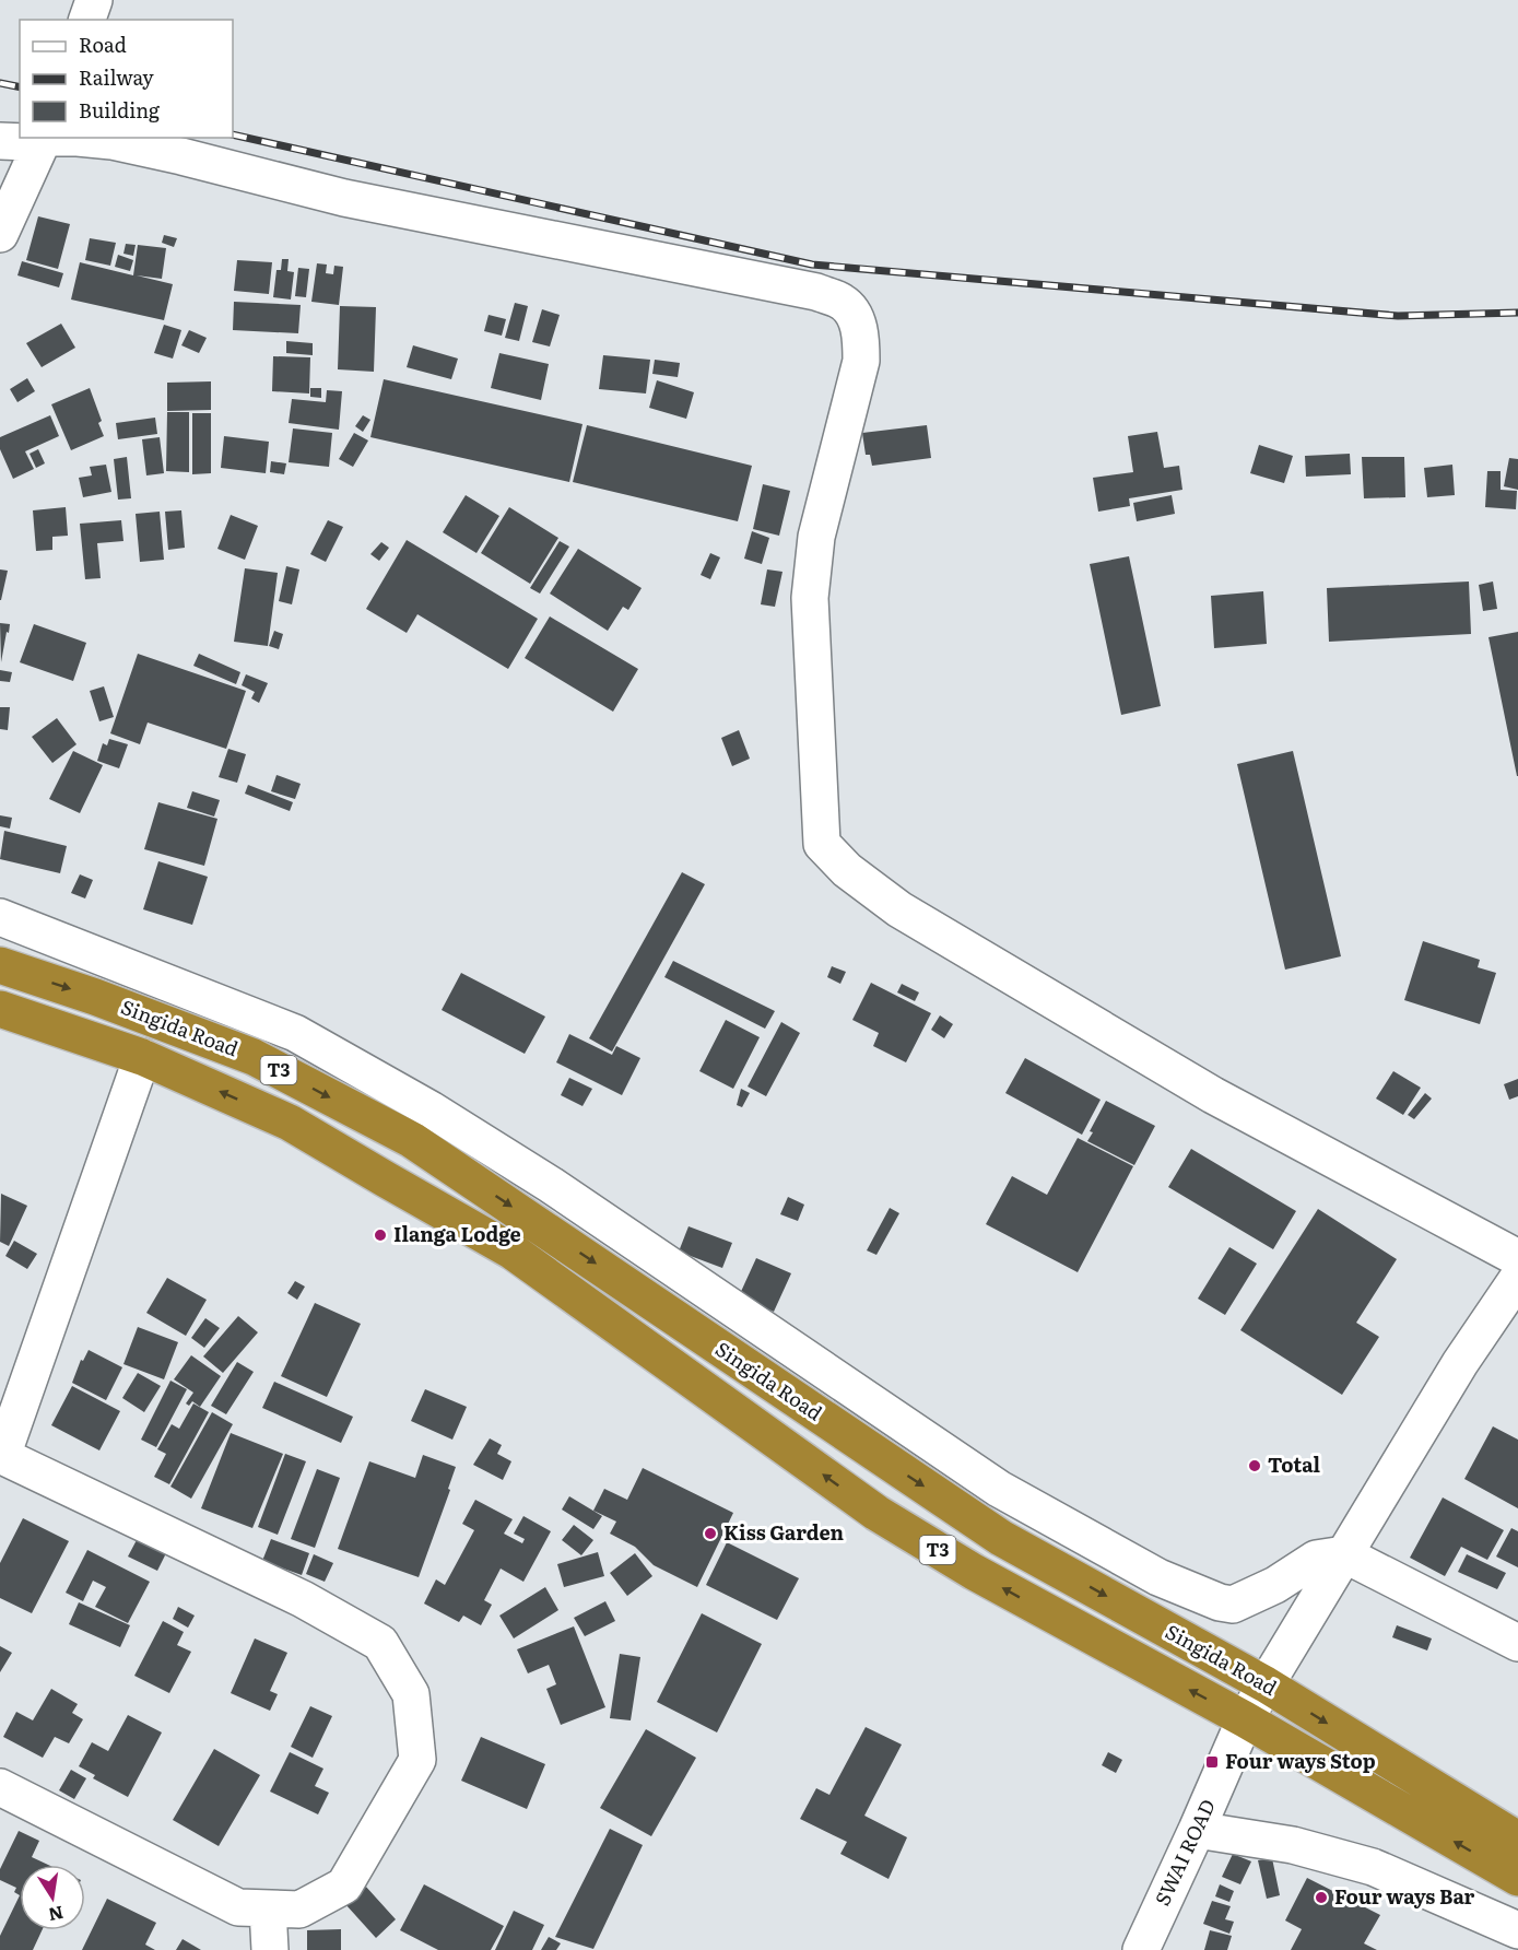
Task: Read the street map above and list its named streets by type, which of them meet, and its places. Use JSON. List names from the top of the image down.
{
  "streets": {
    "highway": ["Singida Road", "T3"],
    "street": ["SWAI ROAD"]
  },
  "crossings": [
    ["Singida Road", "SWAI ROAD"]
  ],
  "places": {
    "other": [
      "Ilanga Lodge",
      "Total",
      "Kiss Garden",
      "Four ways Bar"
    ],
    "transit": ["Four ways Stop"]
  },
  "legend": ["Road", "Railway", "Building"],
  "north": "bottom"
}
